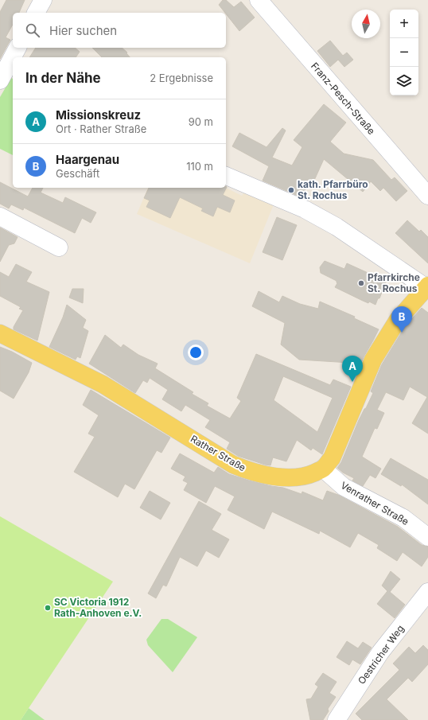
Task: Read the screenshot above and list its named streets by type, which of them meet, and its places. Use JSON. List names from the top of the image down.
{
  "streets": {
    "main road": ["Rather Straße"],
    "street": ["Franz-Pesch-Straße", "Venrather Straße", "Oestricher Weg"]
  },
  "crossings": [
    ["Rather Straße", "Venrather Straße"]
  ],
  "places": ["kath. Pfarrbüro St. Rochus", "Pfarrkirche St. Rochus", "SC Victoria 1912 Rath-Anhoven e.V."],
  "north": "top",
  "page": {
    "map_buttons": ["+", "−"],
    "search": "Hier suchen",
    "heading": ["In der Nähe", "2 Ergebnisse"],
    "list": [
      {
        "mark": "A",
        "name": "Missionskreuz",
        "note": "Ort · Rather Straße",
        "value": "90 m"
      },
      {
        "mark": "B",
        "name": "Haargenau",
        "note": "Geschäft",
        "value": "110 m"
      }
    ],
    "pins": ["B", "A"]
  }
}
